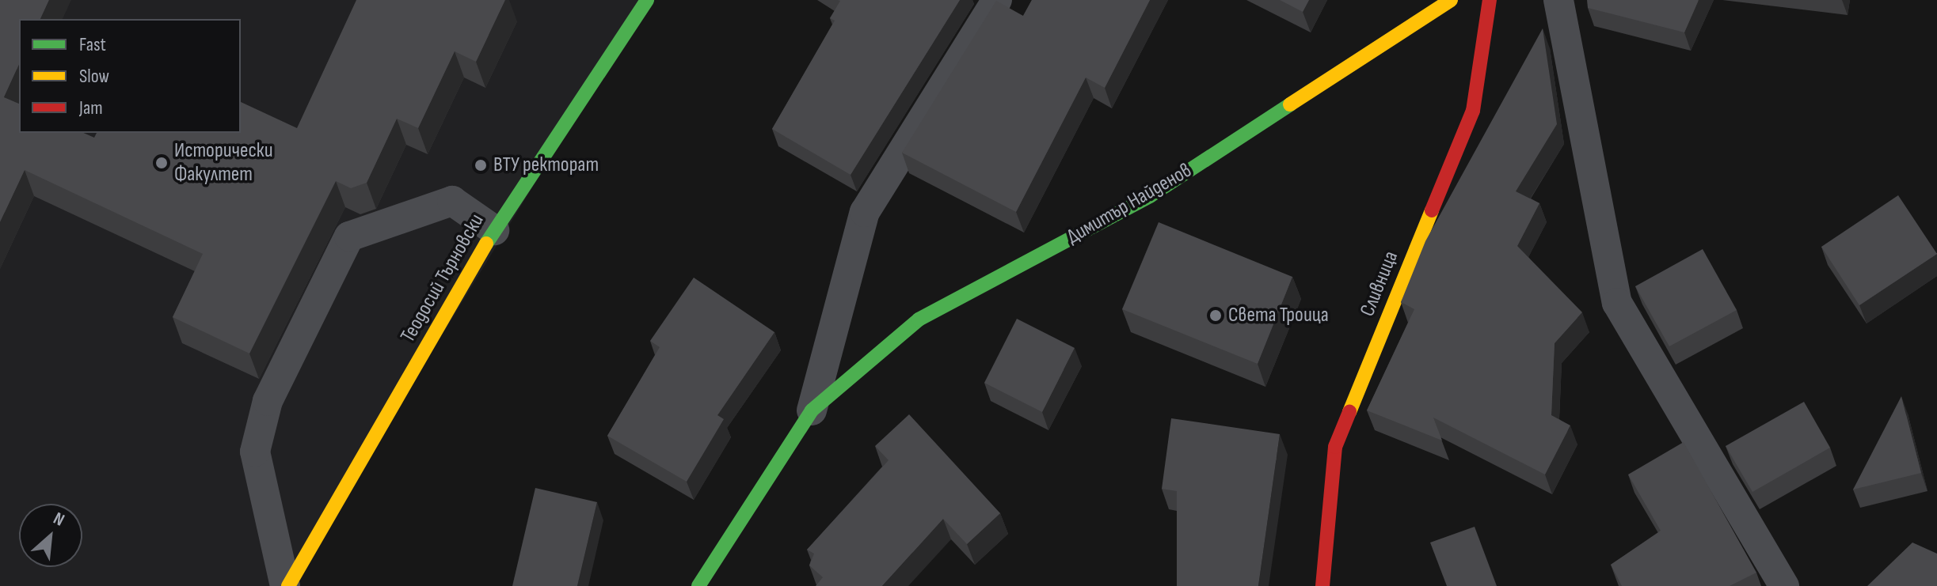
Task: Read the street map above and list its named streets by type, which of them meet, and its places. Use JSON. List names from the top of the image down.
{
  "streets": {
    "street": ["Димитър Найденов", "Теодосий Търновски", "Сливница"]
  },
  "places": ["Исторически Факултет", "ВТУ ректорат", "Света Троица"],
  "legend": ["Fast", "Slow", "Jam"],
  "north": "top right"
}
